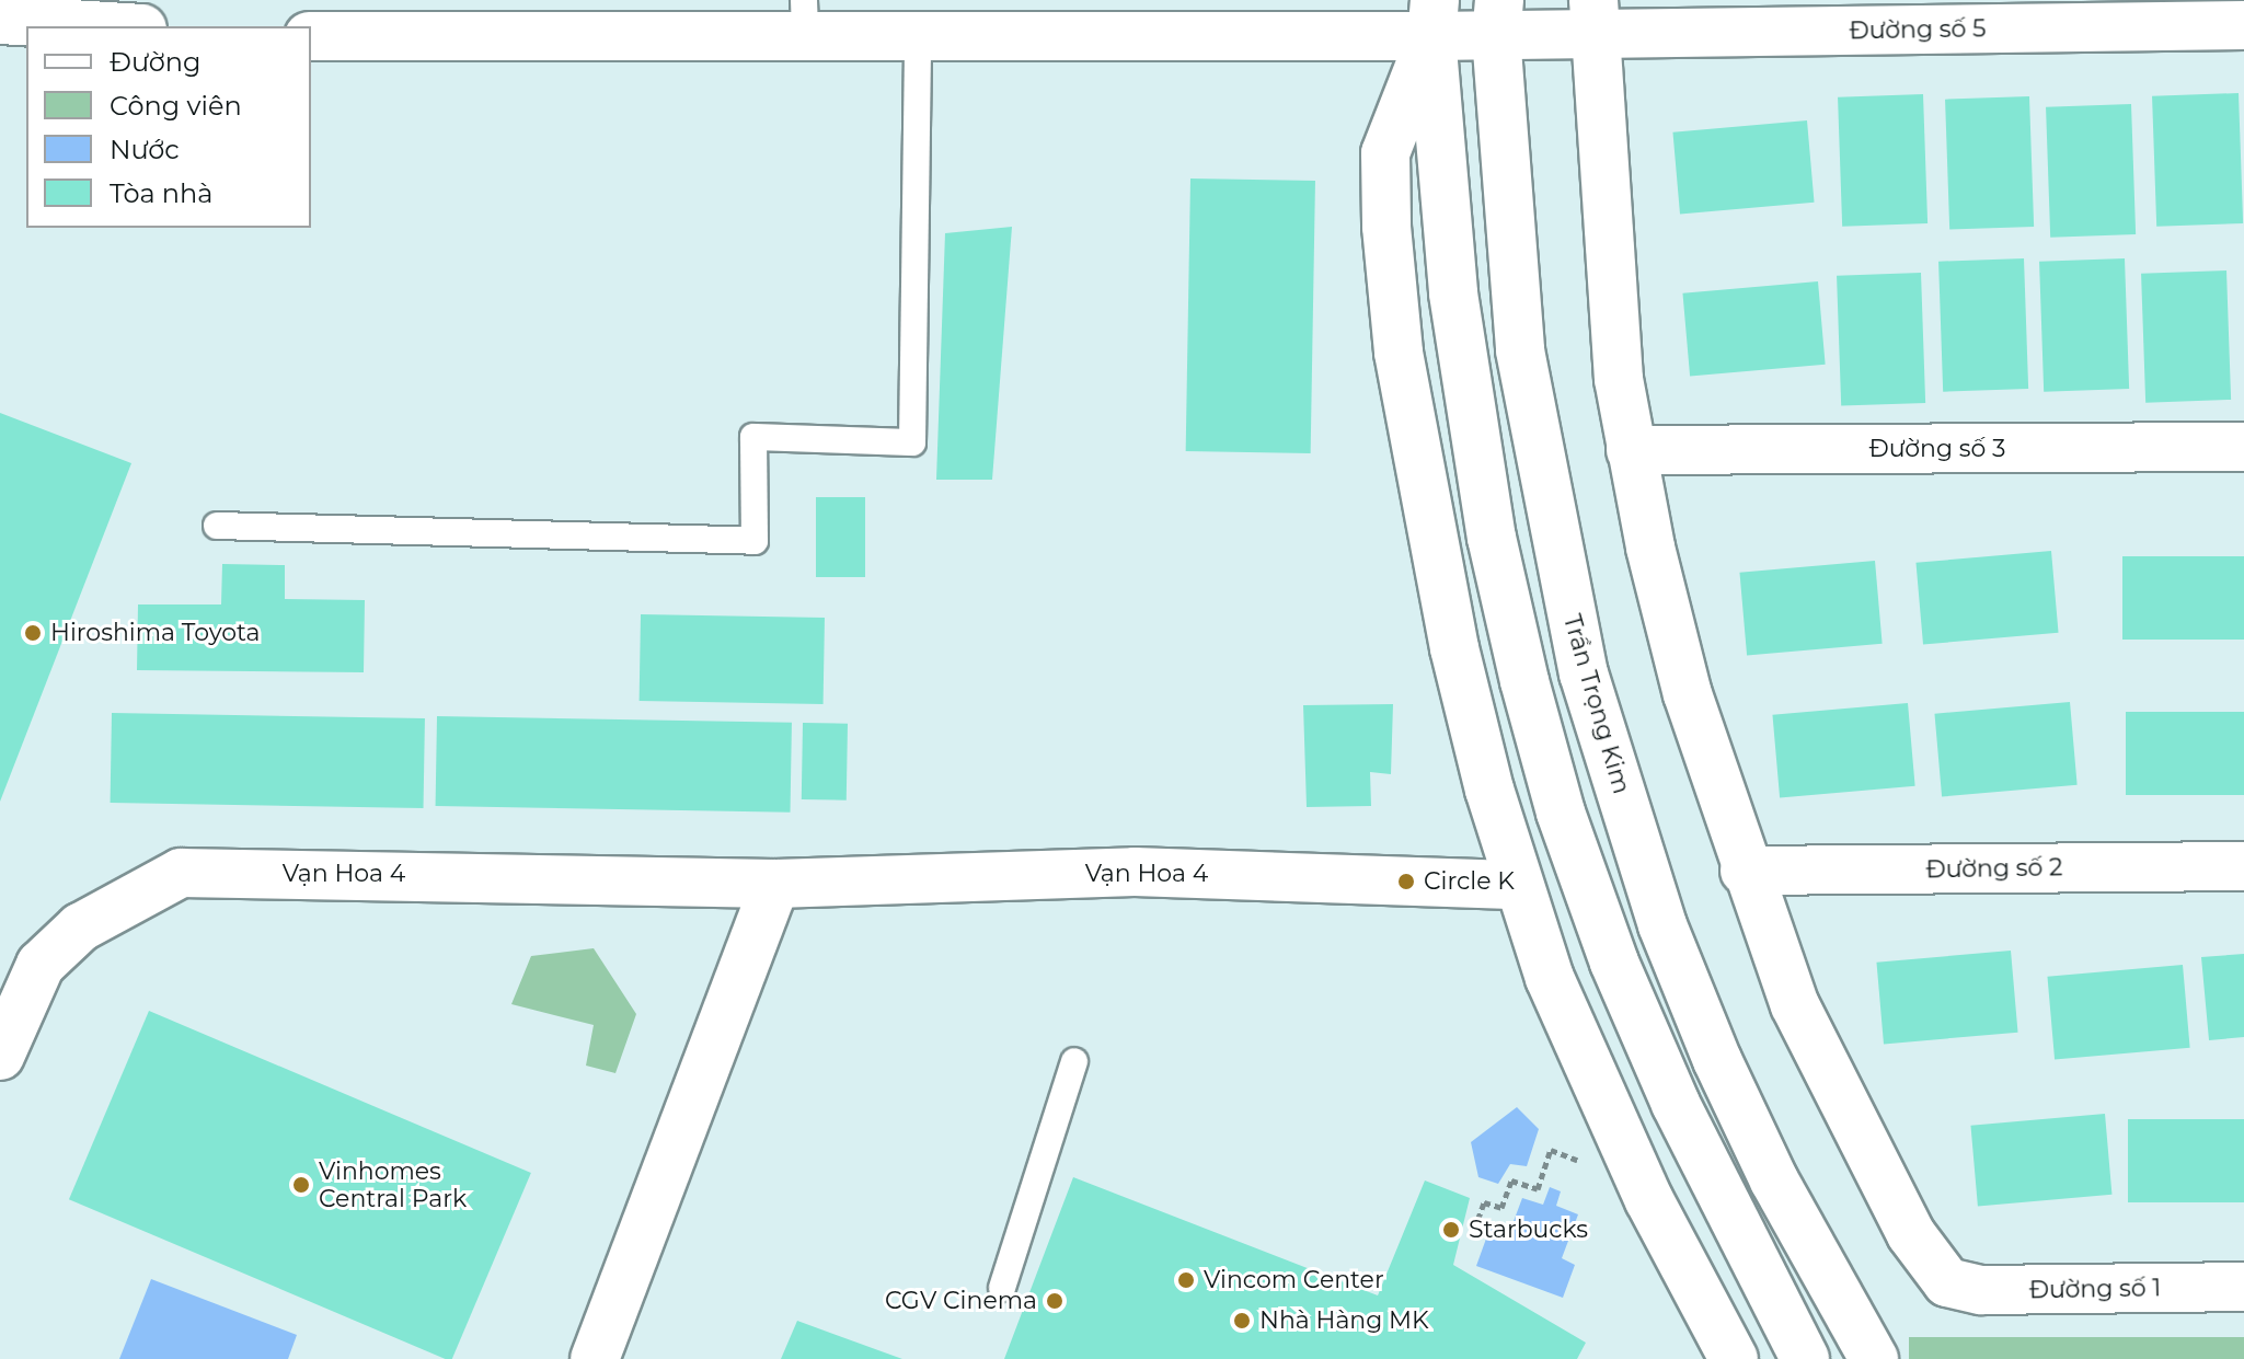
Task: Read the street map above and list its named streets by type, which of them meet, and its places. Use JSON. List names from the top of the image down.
{
  "streets": {
    "street": [
      "Đường số 5",
      "Đường số 3",
      "Trần Trọng Kim",
      "Đường số 2",
      "Vạn Hoa 4",
      "Đường số 1"
    ]
  },
  "crossings": [
    ["Đường số 5", "Trần Trọng Kim"],
    ["Đường số 2", "Đường số 1"]
  ],
  "places": [
    "Hiroshima Toyota",
    "Circle K",
    "Vinhomes Central Park",
    "Starbucks",
    "Vincom Center",
    "CGV Cinema",
    "Nhà Hàng MK"
  ],
  "legend": [
    "Đường",
    "Công viên",
    "Nước",
    "Tòa nhà"
  ]
}
